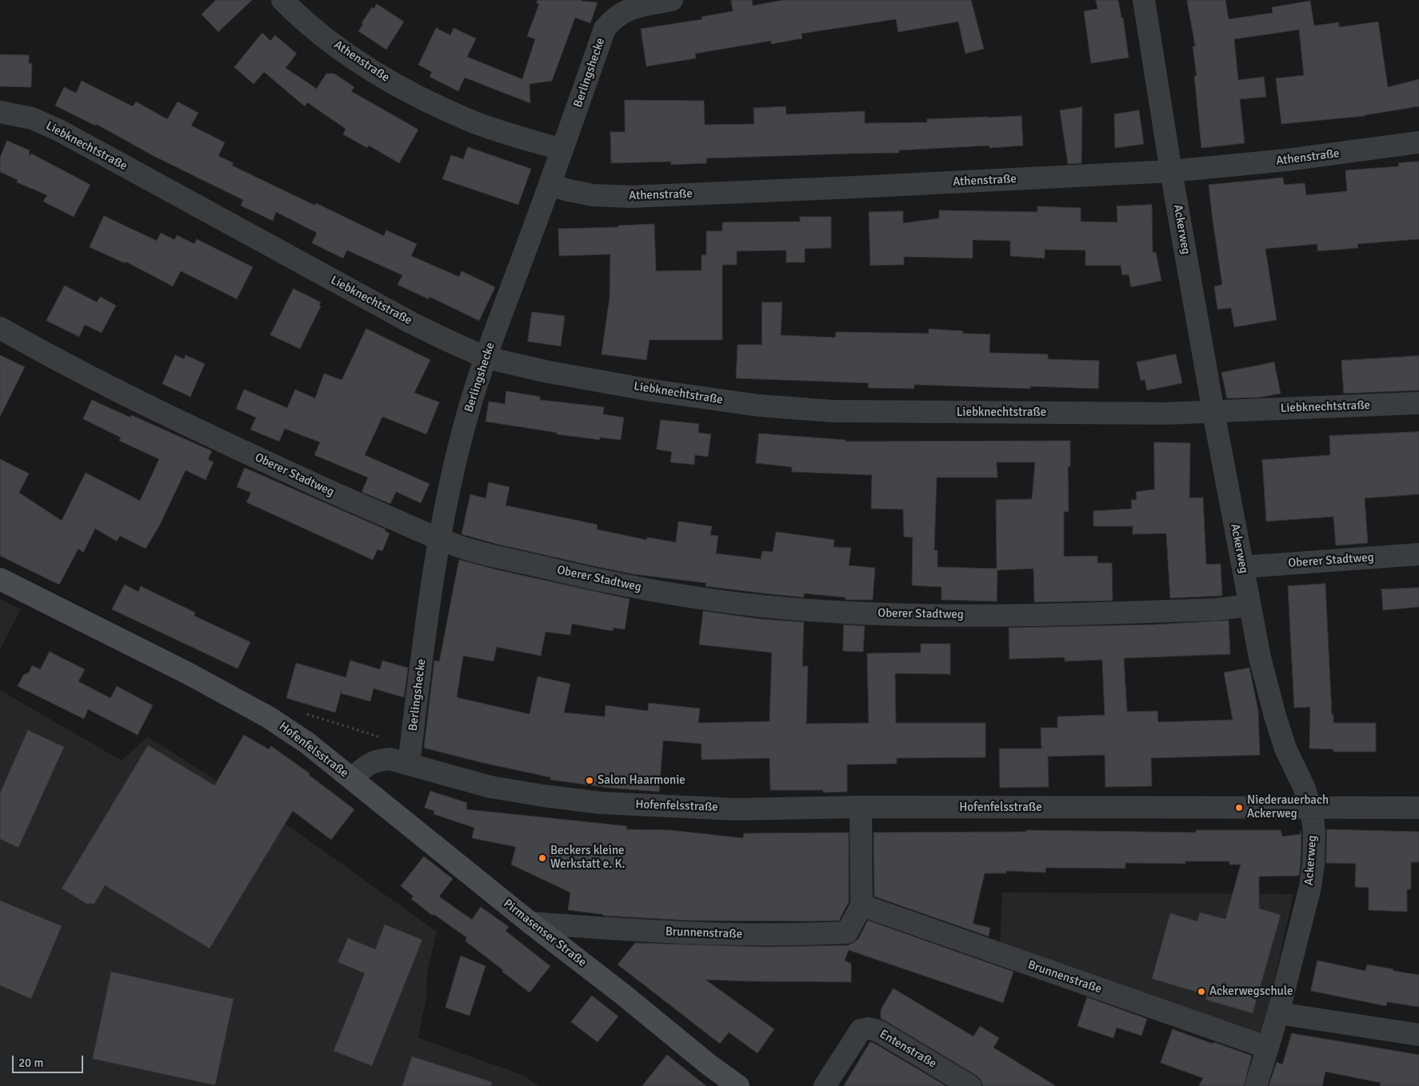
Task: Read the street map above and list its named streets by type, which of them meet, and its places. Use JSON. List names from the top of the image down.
{
  "streets": {
    "main road": ["Hofenfelsstraße", "Pirmasenser Straße"],
    "street": [
      "Athenstraße",
      "Berlingshecke",
      "Liebknechtstraße",
      "Ackerweg",
      "Oberer Stadtweg",
      "Brunnenstraße",
      "Entenstraße"
    ]
  },
  "crossings": [
    ["Athenstraße", "Berlingshecke"],
    ["Athenstraße", "Ackerweg"],
    ["Berlingshecke", "Liebknechtstraße"],
    ["Berlingshecke", "Oberer Stadtweg"],
    ["Berlingshecke", "Hofenfelsstraße"],
    ["Liebknechtstraße", "Ackerweg"],
    ["Ackerweg", "Oberer Stadtweg"],
    ["Ackerweg", "Hofenfelsstraße"],
    ["Ackerweg", "Brunnenstraße"],
    ["Hofenfelsstraße", "Pirmasenser Straße"],
    ["Hofenfelsstraße", "Brunnenstraße"],
    ["Pirmasenser Straße", "Brunnenstraße"]
  ],
  "places": [
    "Salon Haarmonie",
    "Niederauerbach Ackerweg",
    "Beckers kleine Werkstatt e. K.",
    "Ackerwegschule"
  ],
  "scale_bar": "20 m"
}
